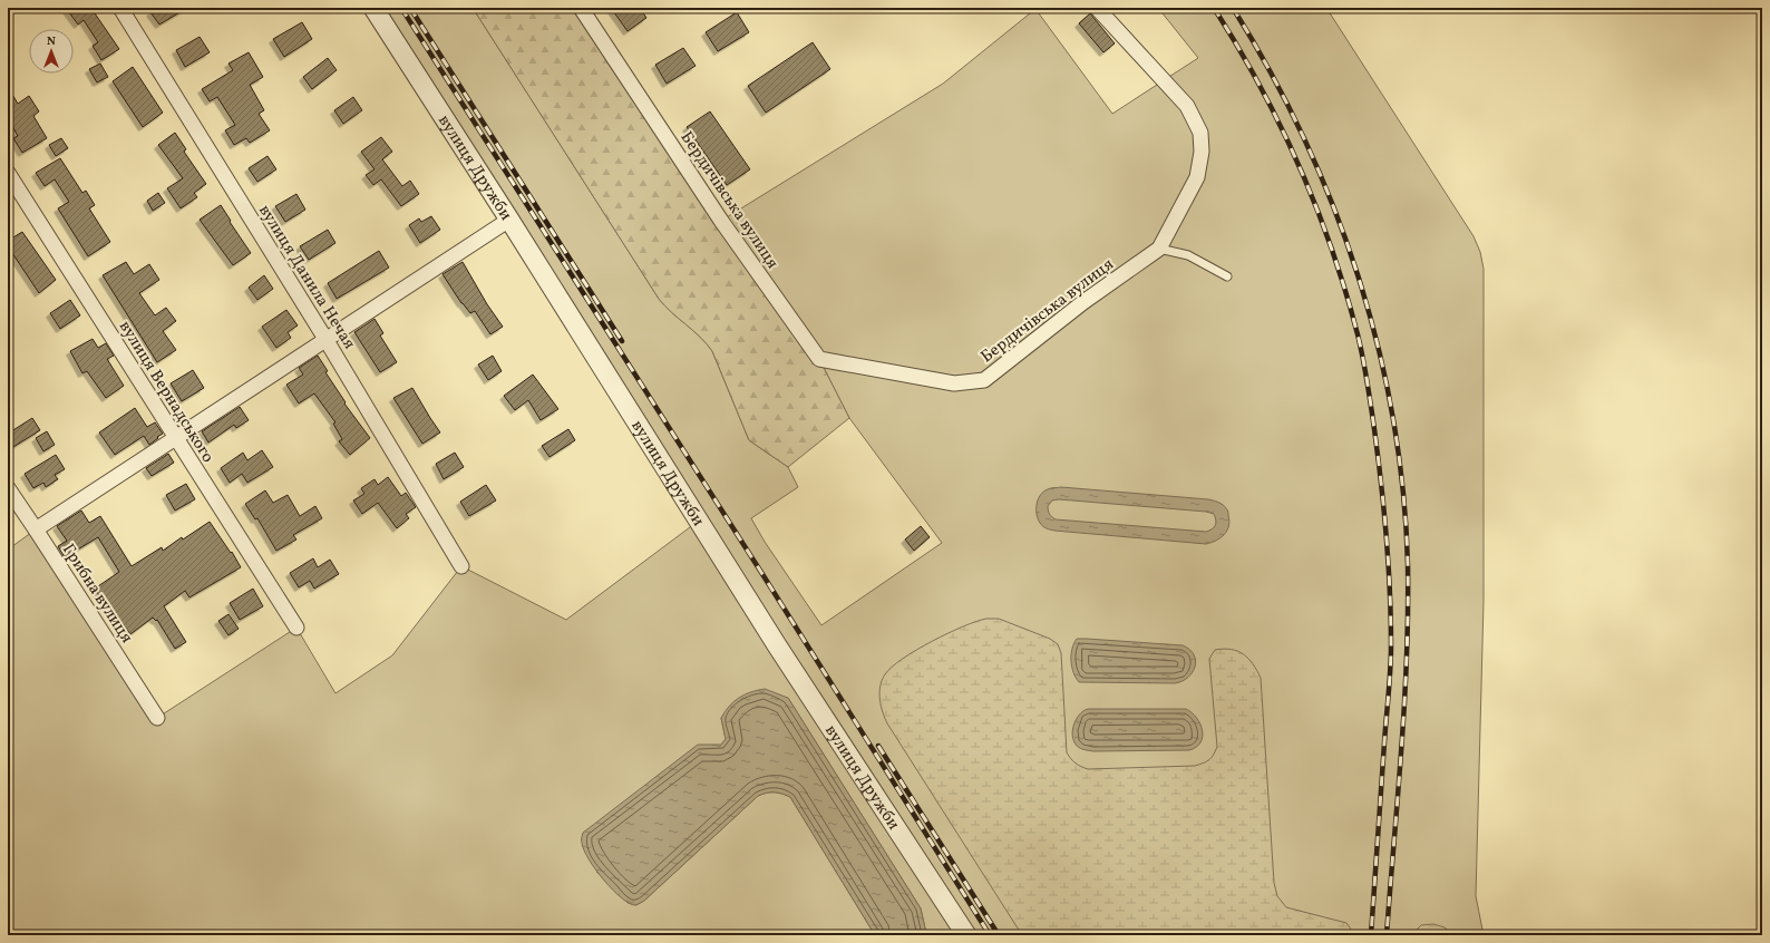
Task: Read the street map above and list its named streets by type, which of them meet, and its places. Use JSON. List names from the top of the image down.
{
  "streets": {
    "street": [
      "вулиця Дружби",
      "Бердичівська вулиця",
      "вулиця Данила Нечая",
      "вулиця Вернадського",
      "Грибна вулиця"
    ]
  },
  "north": "top"
}
